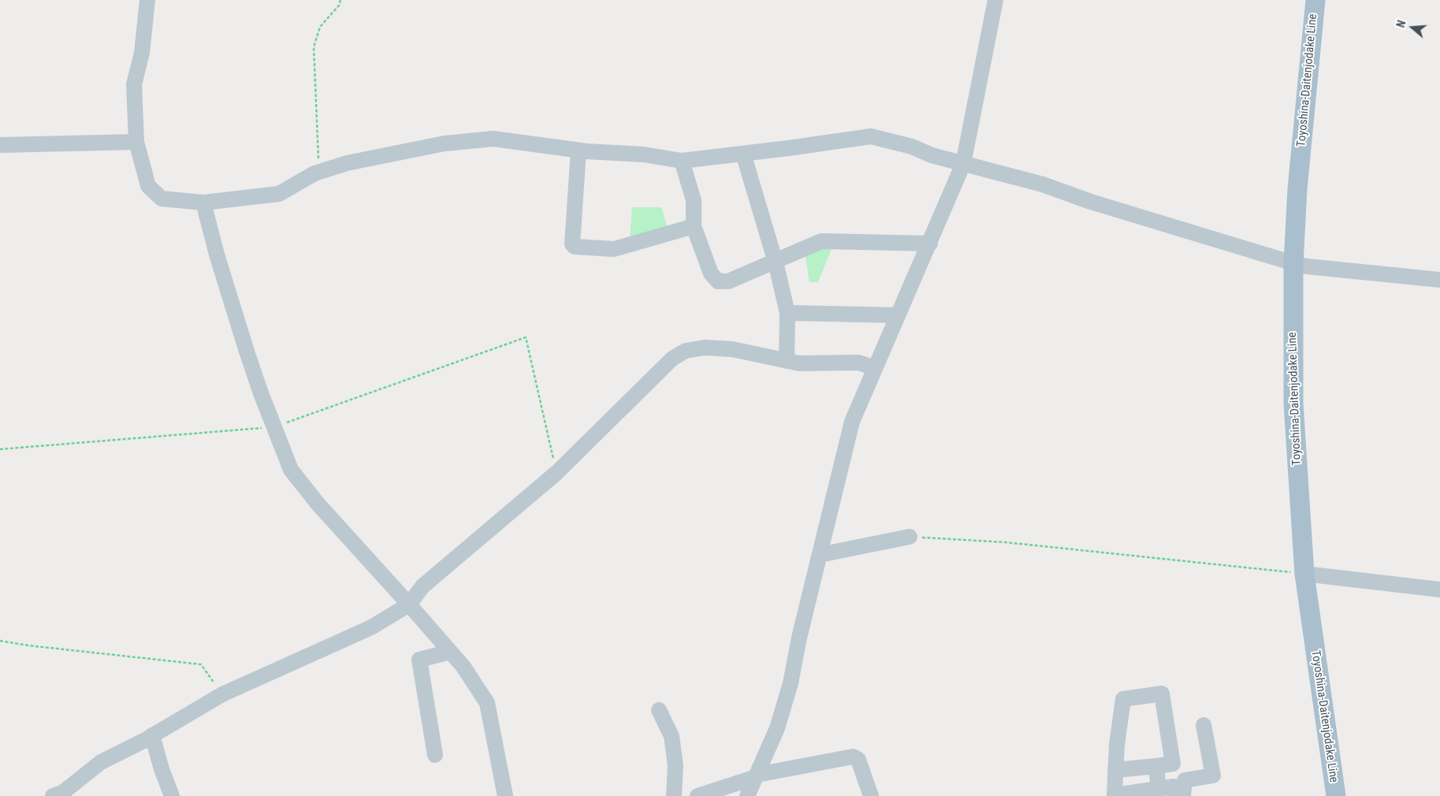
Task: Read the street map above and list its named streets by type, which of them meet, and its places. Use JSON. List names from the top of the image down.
{
  "streets": {
    "main road": ["Toyoshina-Daitenjodake Line"]
  },
  "north": "left"
}
